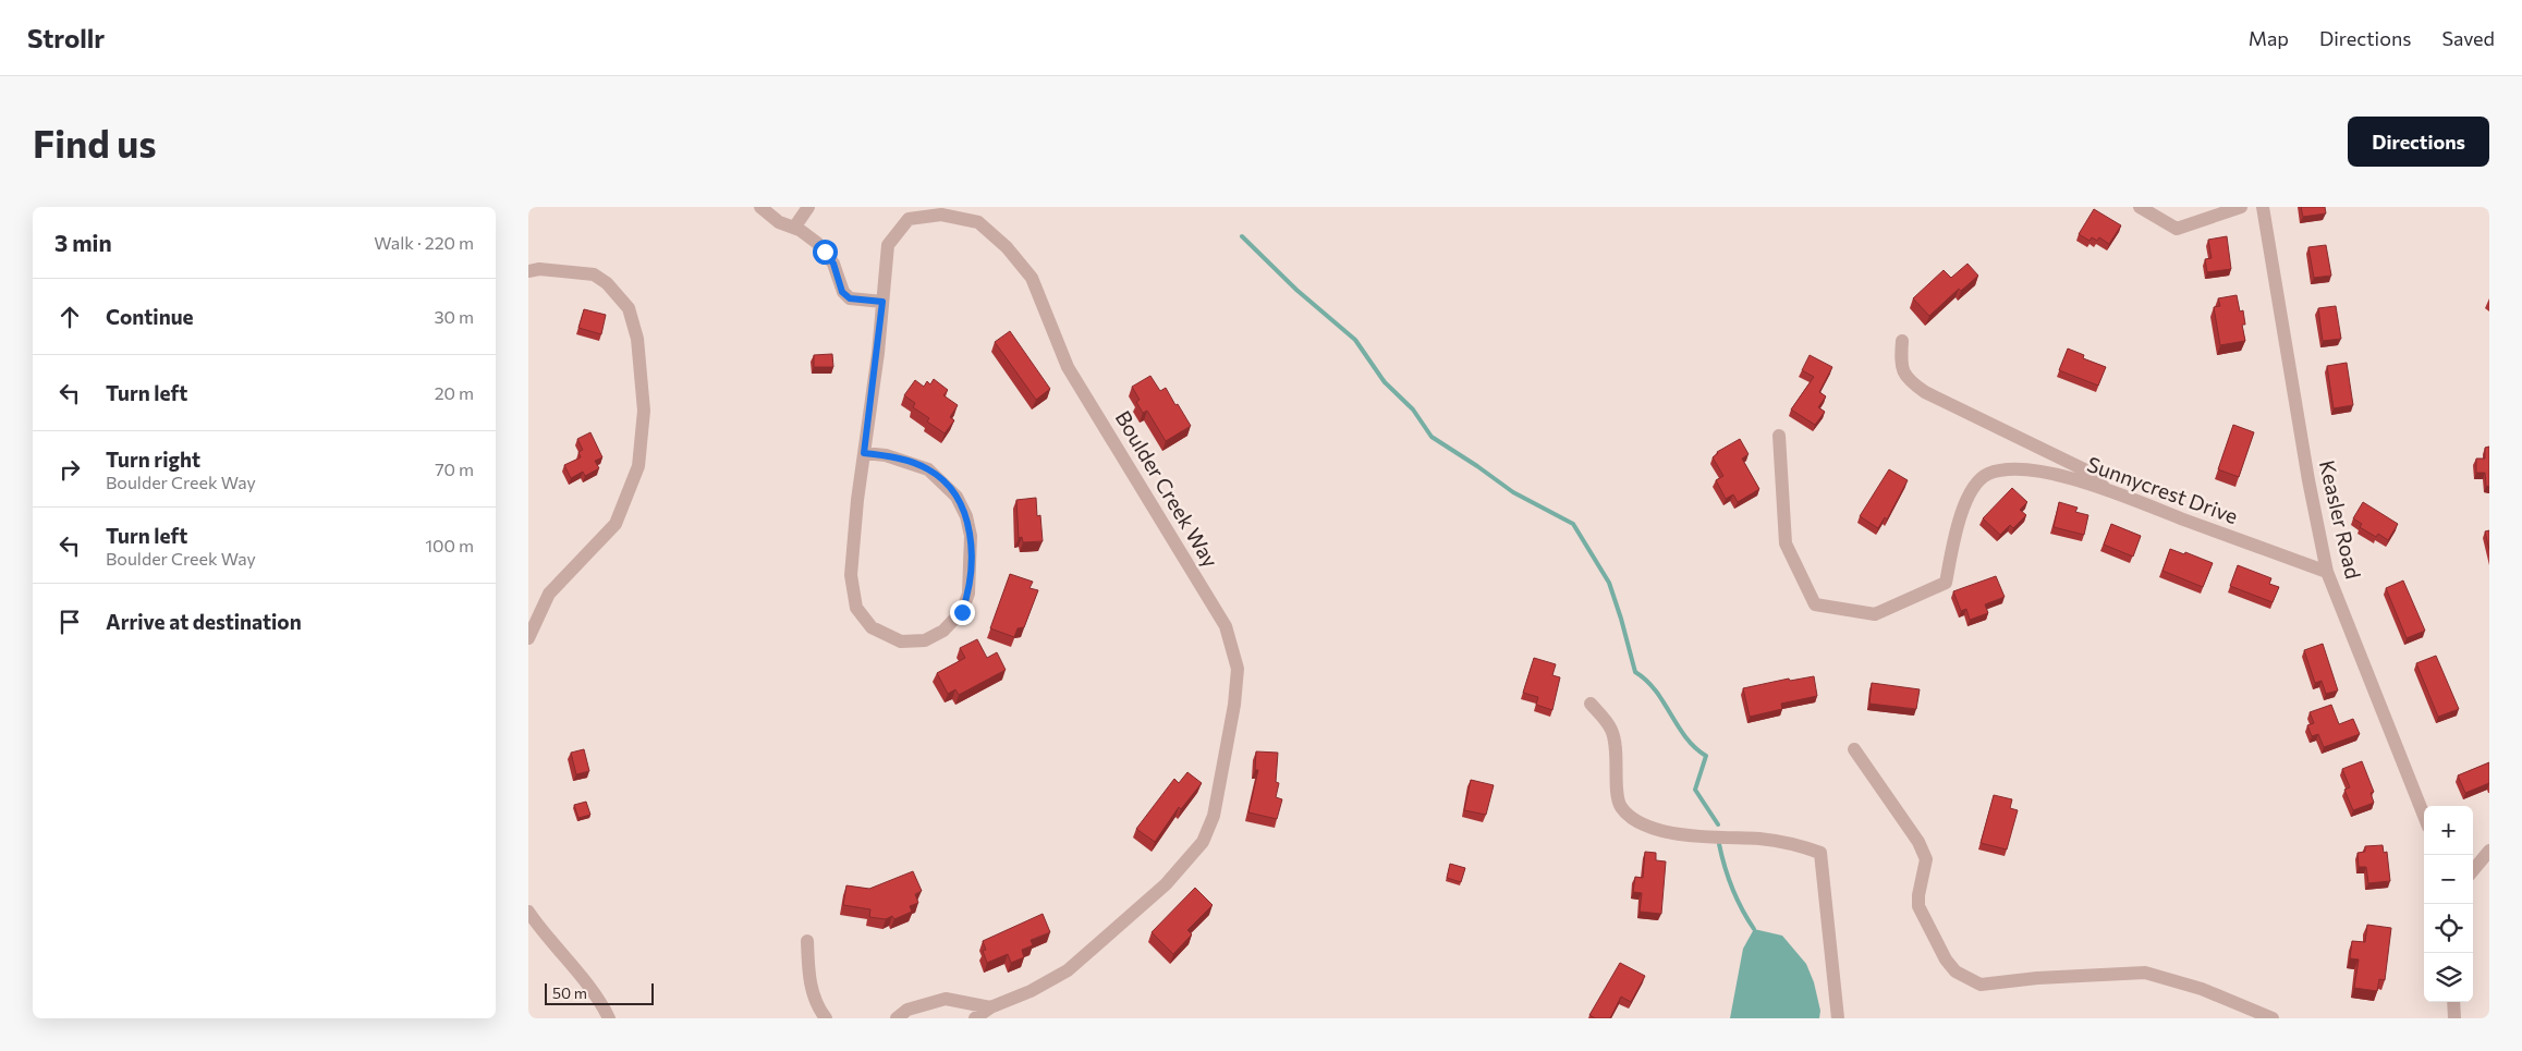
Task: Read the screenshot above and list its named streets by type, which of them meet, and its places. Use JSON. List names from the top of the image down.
{
  "streets": {
    "street": ["Boulder Creek Way", "Sunnycrest Drive", "Keasler Road"]
  },
  "crossings": [
    ["Sunnycrest Drive", "Keasler Road"]
  ],
  "scale_bar": "50 m",
  "page": {
    "header": "Strollr",
    "nav": ["Map", "Directions", "Saved"],
    "buttons": "Directions",
    "title": "Find us",
    "heading": ["3 min", "Walk · 220 m"],
    "list": [
      ["Continue", "30 m"],
      ["Turn left", "20 m"],
      ["Turn right", "Boulder Creek Way", "70 m"],
      ["Turn left", "Boulder Creek Way", "100 m"],
      "Arrive at destination"
    ],
    "map_buttons": ["+", "−"],
    "scale": "50 m"
  }
}
